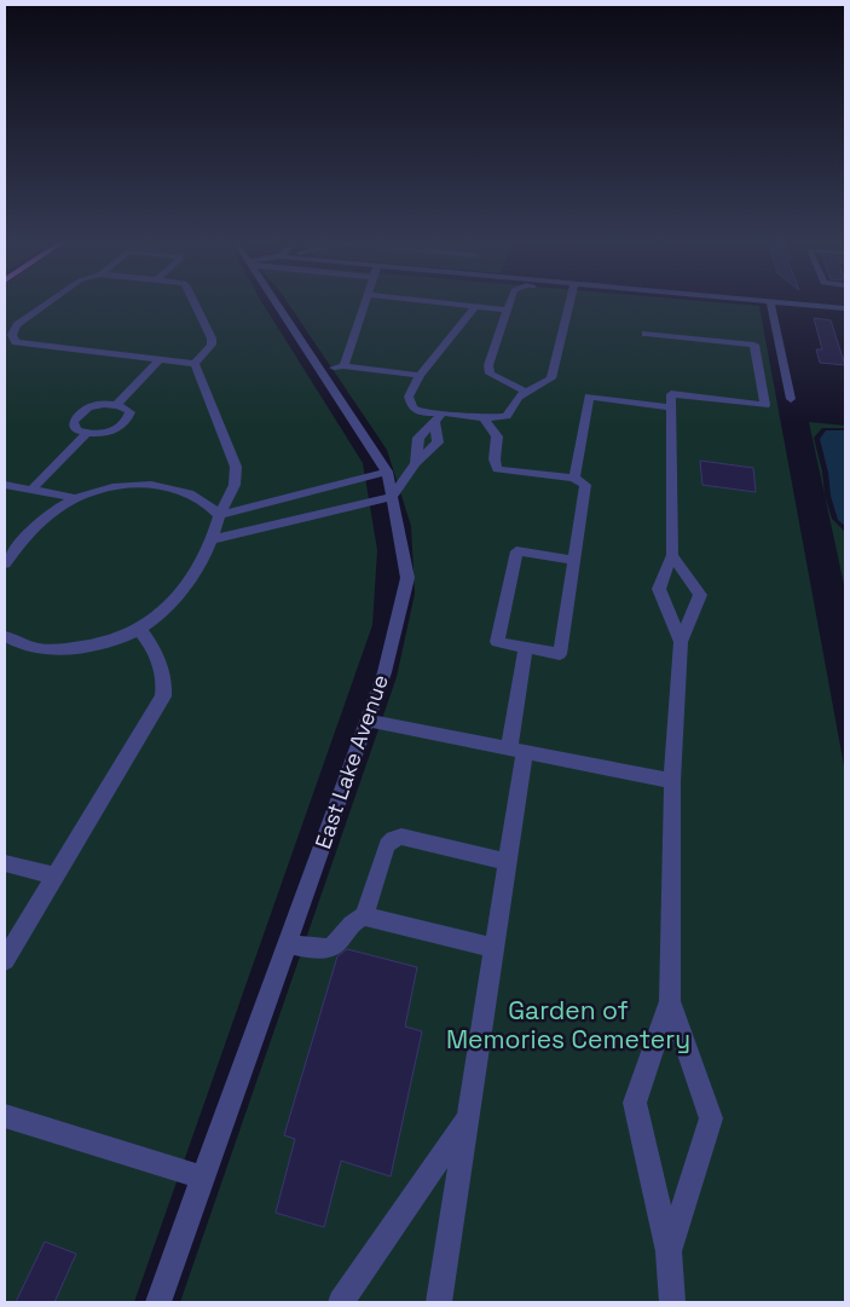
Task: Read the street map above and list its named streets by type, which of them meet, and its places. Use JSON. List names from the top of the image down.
{
  "streets": {
    "street": ["East Lake Avenue"]
  },
  "parks": ["Garden of Memories Cemetery"]
}
